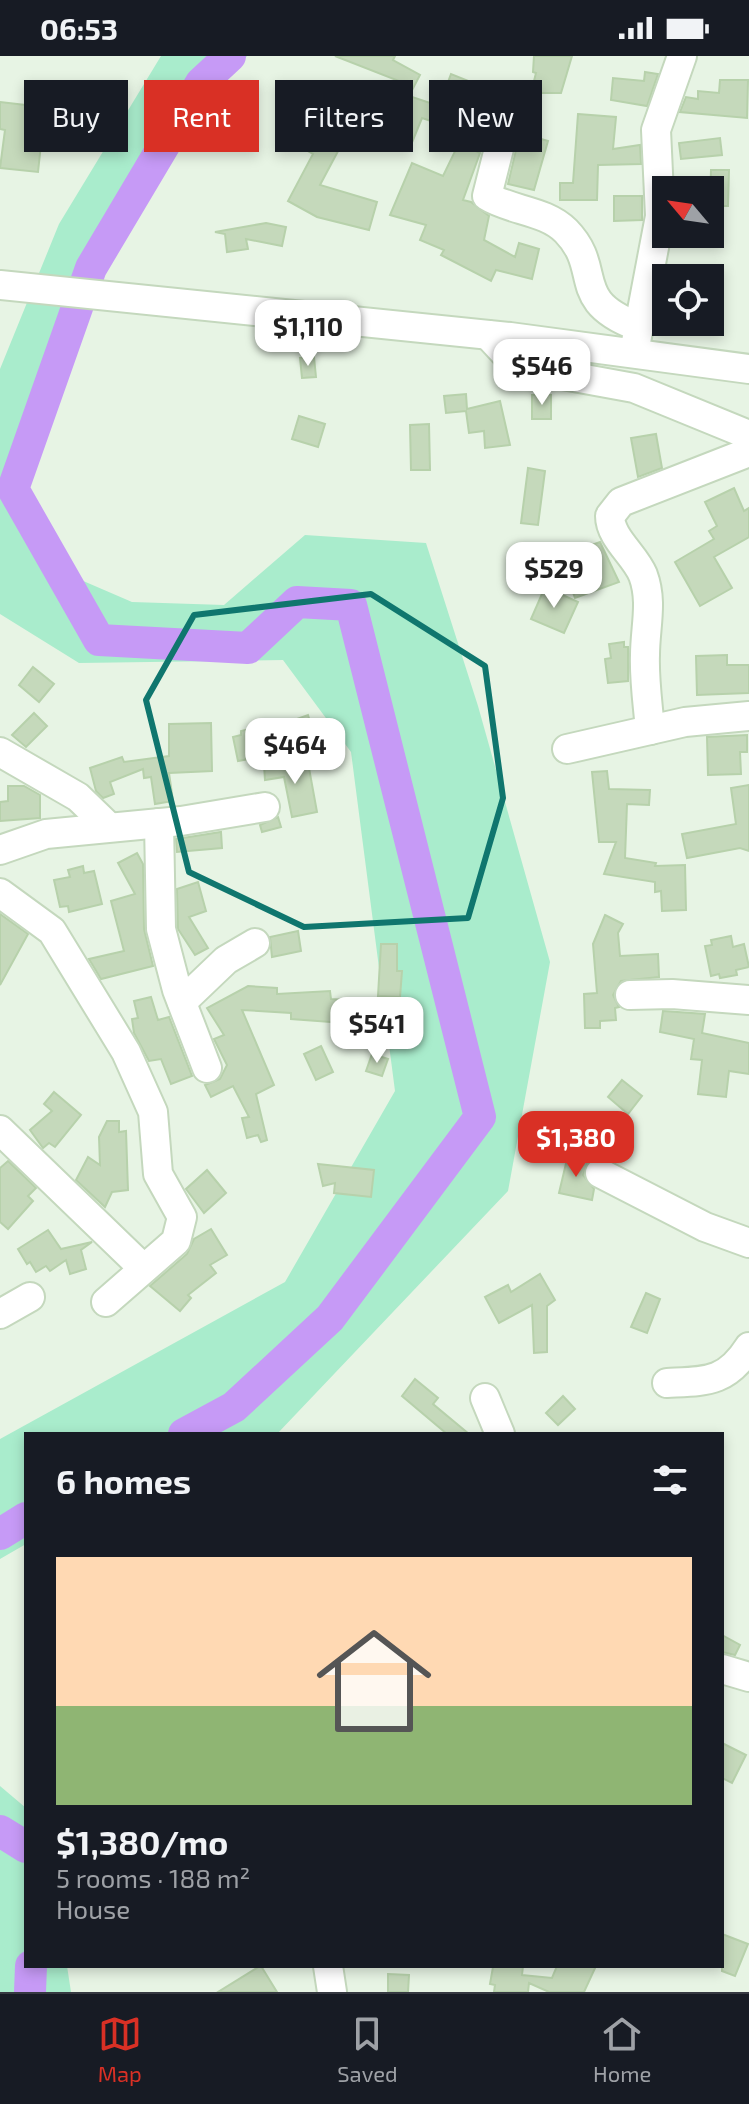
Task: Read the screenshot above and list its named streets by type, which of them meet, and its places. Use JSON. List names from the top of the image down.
{
  "north": "top left",
  "page": {
    "status": "06:53",
    "chip": [
      "Buy",
      "Rent",
      "Filters",
      "New"
    ],
    "price": [
      "$1,110",
      "$546",
      "$529",
      "$464",
      "$541",
      "$1,380"
    ],
    "heading": "6 homes",
    "list": [
      {
        "name": "$1,380/mo",
        "note": "5 rooms · 188 m² · House"
      }
    ],
    "tabs": ["Map", "Saved", "Home"]
  }
}
